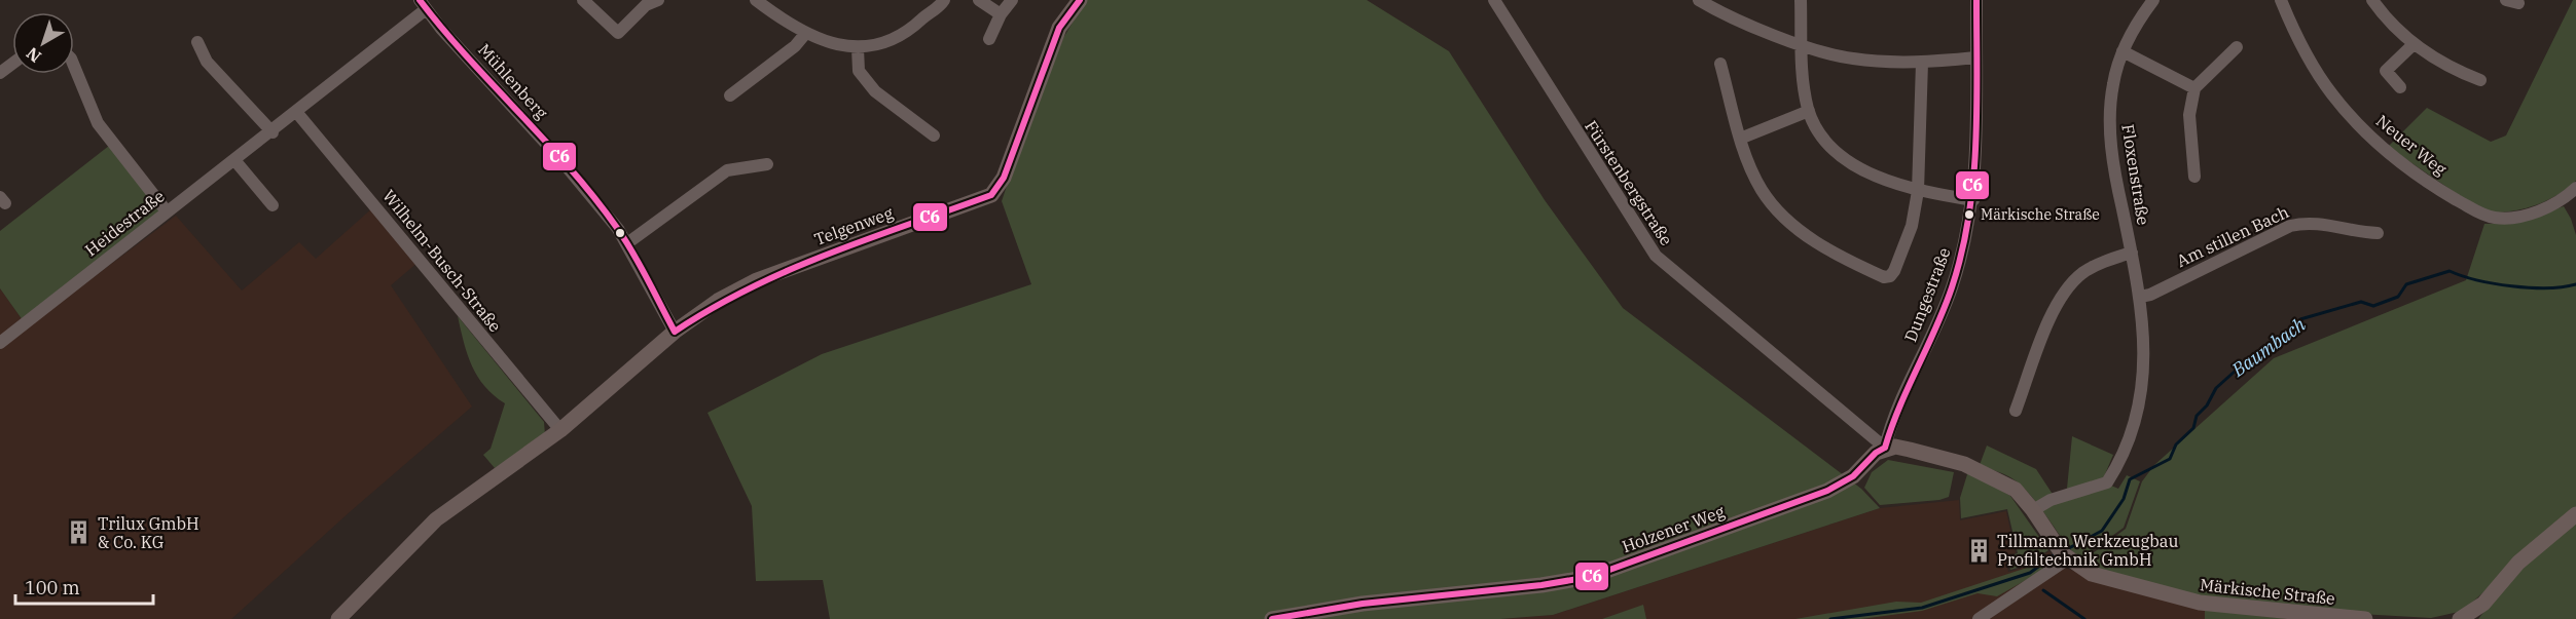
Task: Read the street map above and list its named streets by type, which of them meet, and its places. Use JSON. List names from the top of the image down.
{
  "streets": {
    "main road": ["Telgenweg", "Holzener Weg", "Märkische Straße"],
    "street": [
      "Mühlenberg",
      "Neuer Weg",
      "Floxenstraße",
      "Fürstenbergstraße",
      "Heidestraße",
      "Am stillen Bach",
      "Wilhelm-Busch-Straße",
      "Dungestraße"
    ]
  },
  "crossings": [
    ["Mühlenberg", "Heidestraße"],
    ["Mühlenberg", "Telgenweg"],
    ["Floxenstraße", "Am stillen Bach"],
    ["Floxenstraße", "Märkische Straße"],
    ["Fürstenbergstraße", "Dungestraße"],
    ["Fürstenbergstraße", "Holzener Weg"],
    ["Fürstenbergstraße", "Märkische Straße"],
    ["Heidestraße", "Wilhelm-Busch-Straße"],
    ["Telgenweg", "Wilhelm-Busch-Straße"],
    ["Dungestraße", "Holzener Weg"],
    ["Dungestraße", "Märkische Straße"],
    ["Holzener Weg", "Märkische Straße"]
  ],
  "water": ["Baumbach"],
  "places": {
    "other": ["Märkische Straße"],
    "building": ["Trilux GmbH & Co. KG", "Tillmann Werkzeugbau Profiltechnik GmbH"]
  },
  "lines": ["transit line C6"],
  "scale_bar": "100 m",
  "north": "bottom left"
}
